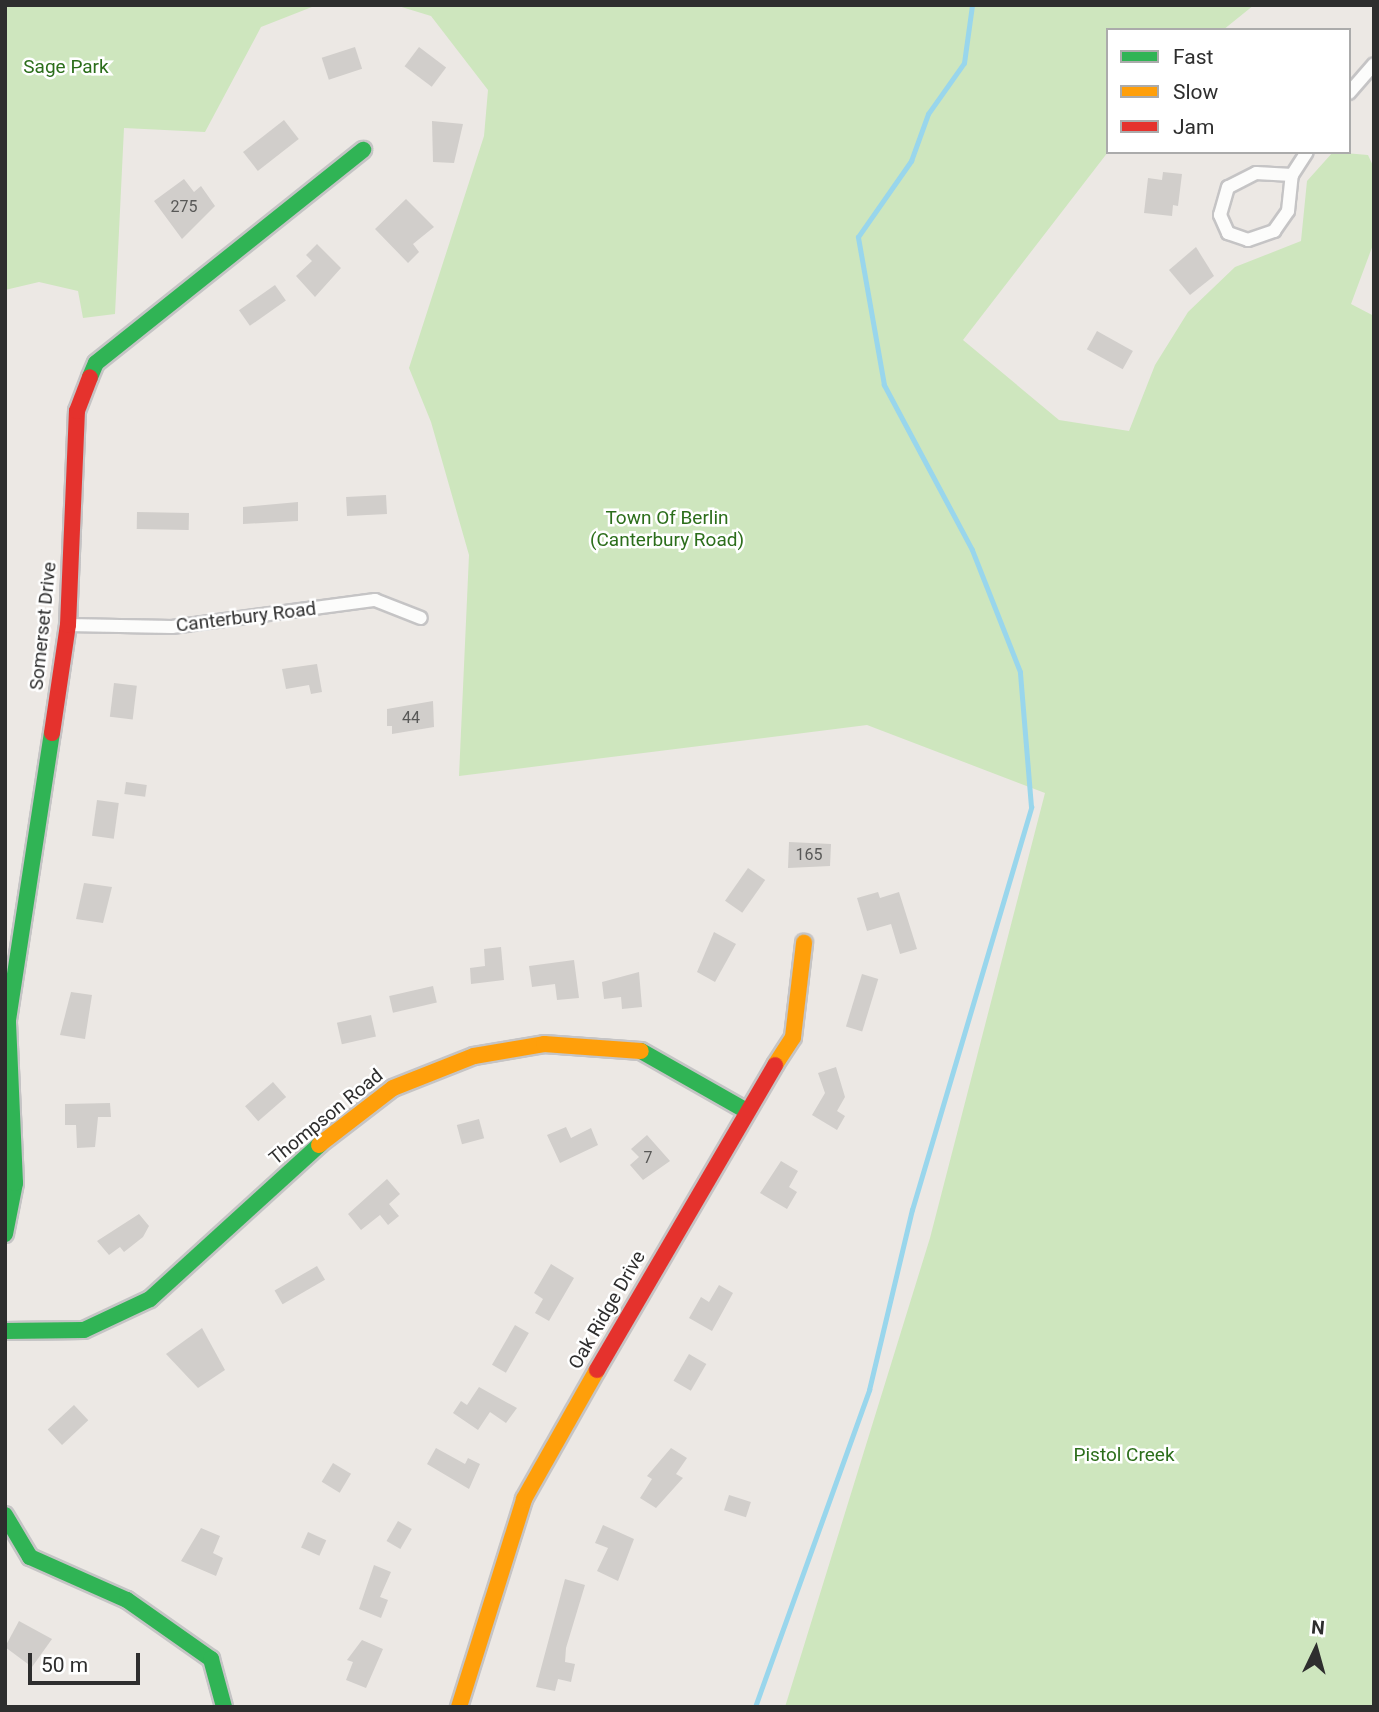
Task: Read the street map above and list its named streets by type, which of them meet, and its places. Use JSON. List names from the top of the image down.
{
  "streets": {
    "street": [
      "Canterbury Road",
      "Somerset Drive",
      "Thompson Road",
      "Oak Ridge Drive"
    ]
  },
  "crossings": [
    ["Canterbury Road", "Somerset Drive"],
    ["Thompson Road", "Oak Ridge Drive"]
  ],
  "parks": ["Sage Park", "Town Of Berlin (Canterbury Road)", "Pistol Creek"],
  "house_numbers": [
    "275",
    "44",
    "165",
    "7"
  ],
  "legend": ["Fast", "Slow", "Jam"],
  "scale_bar": "50 m",
  "north": "top"
}
